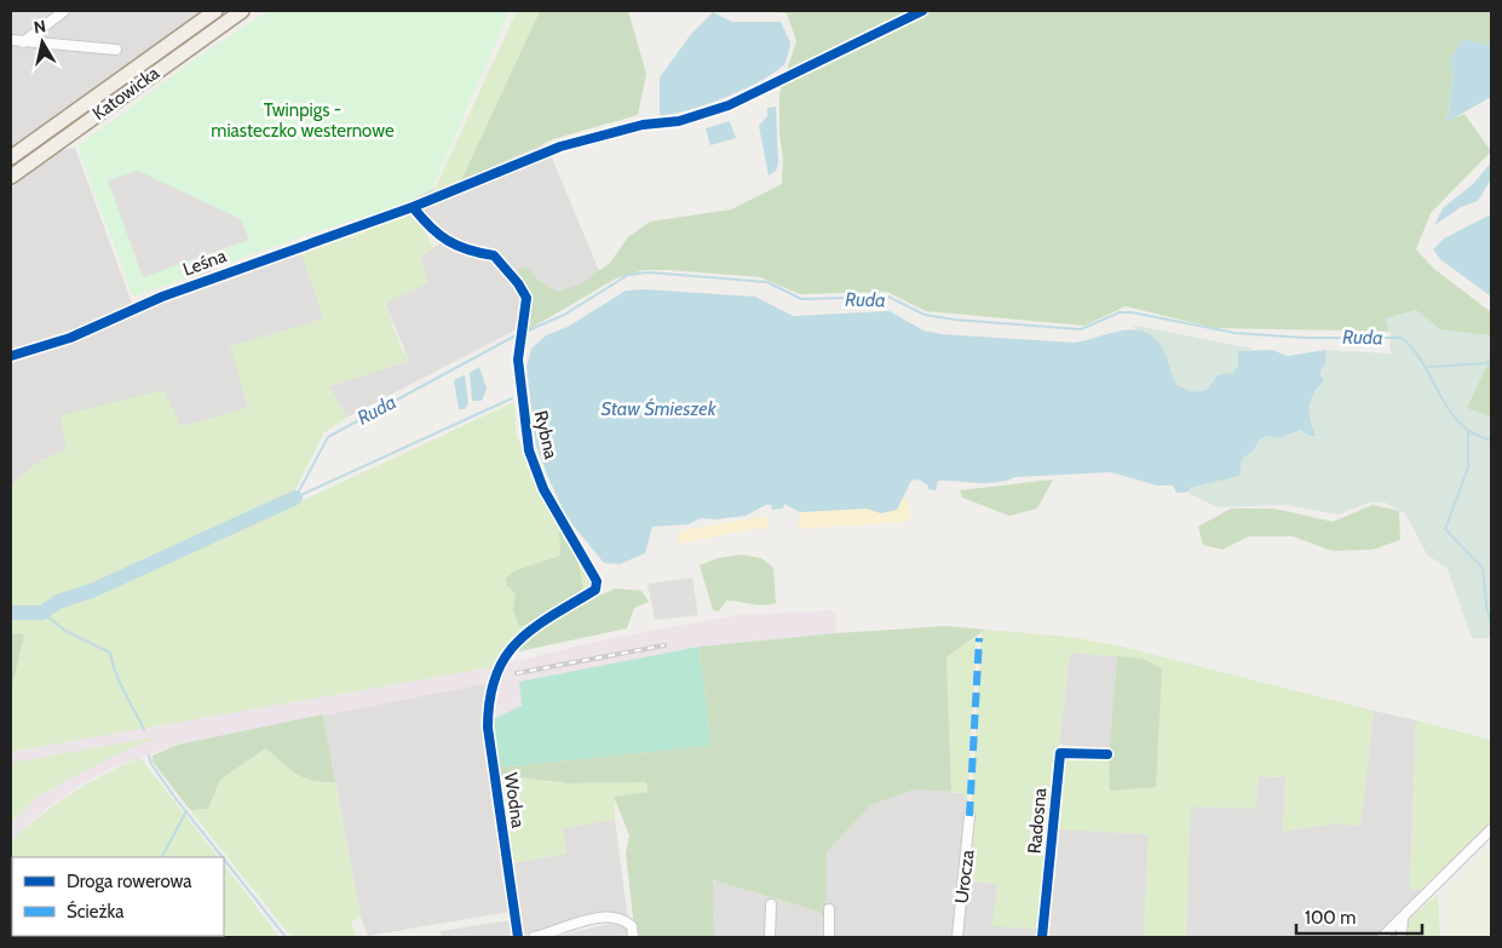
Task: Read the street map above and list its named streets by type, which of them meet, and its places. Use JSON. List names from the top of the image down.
{
  "streets": {
    "main road": ["Katowicka"],
    "street": [
      "Leśna",
      "Rybna",
      "Wodna",
      "Radosna",
      "Urocza"
    ]
  },
  "crossings": [
    ["Leśna", "Rybna"],
    ["Rybna", "Wodna"]
  ],
  "water": ["Ruda", "Staw Śmieszek"],
  "parks": ["Twinpigs - miasteczko westernowe"],
  "legend": ["Droga rowerowa", "Ścieżka"],
  "scale_bar": "100 m",
  "north": "top"
}
